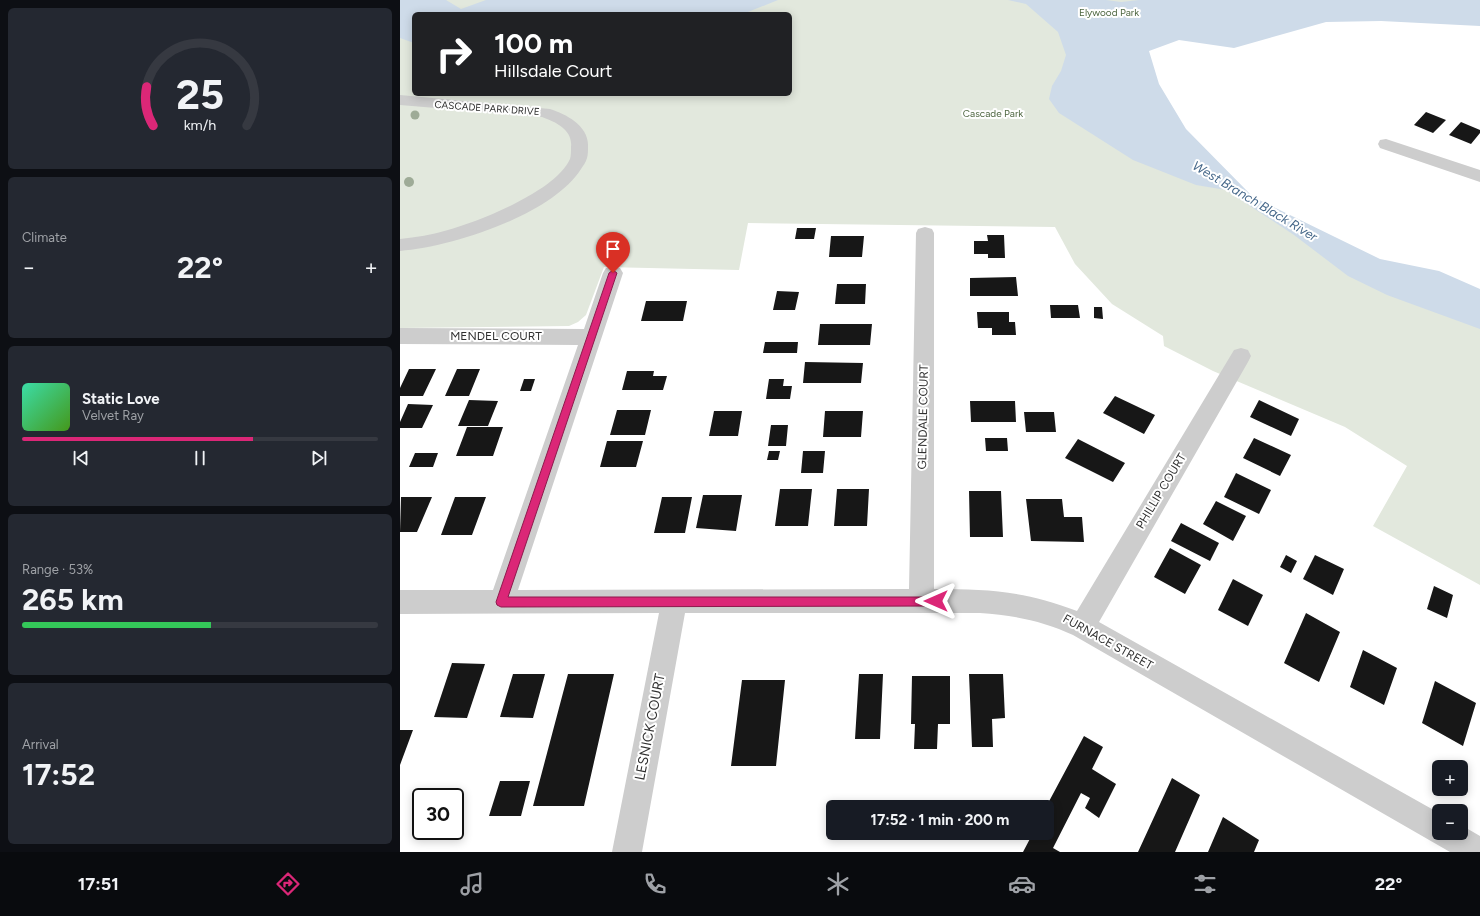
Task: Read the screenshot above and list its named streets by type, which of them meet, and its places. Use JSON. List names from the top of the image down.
{
  "streets": {
    "street": [
      "CASCADE PARK DRIVE",
      "MENDEL COURT",
      "GLENDALE COURT",
      "PHILLIP COURT",
      "FURNACE STREET",
      "LESNICK COURT"
    ]
  },
  "crossings": [
    ["GLENDALE COURT", "FURNACE STREET"],
    ["PHILLIP COURT", "FURNACE STREET"],
    ["FURNACE STREET", "LESNICK COURT"]
  ],
  "water": ["West Branch Black River"],
  "parks": ["Elywood Park", "Cascade Park"],
  "page": {
    "turn": ["100 m", "Hillsdale Court"],
    "tile": [
      "Climate",
      ["Range · 53%", "265 km"],
      ["Arrival", "17:52"]
    ],
    "heat": ["−", "22°", "+"],
    "song": ["Static Love", "Velvet Ray"],
    "map_buttons": ["+", "−"],
    "limit": "30",
    "trip": "17:52 · 1 min · 200 m",
    "tabs": ["17:51", "22°"],
    "gauge": ["25", "km/h"]
  }
}
